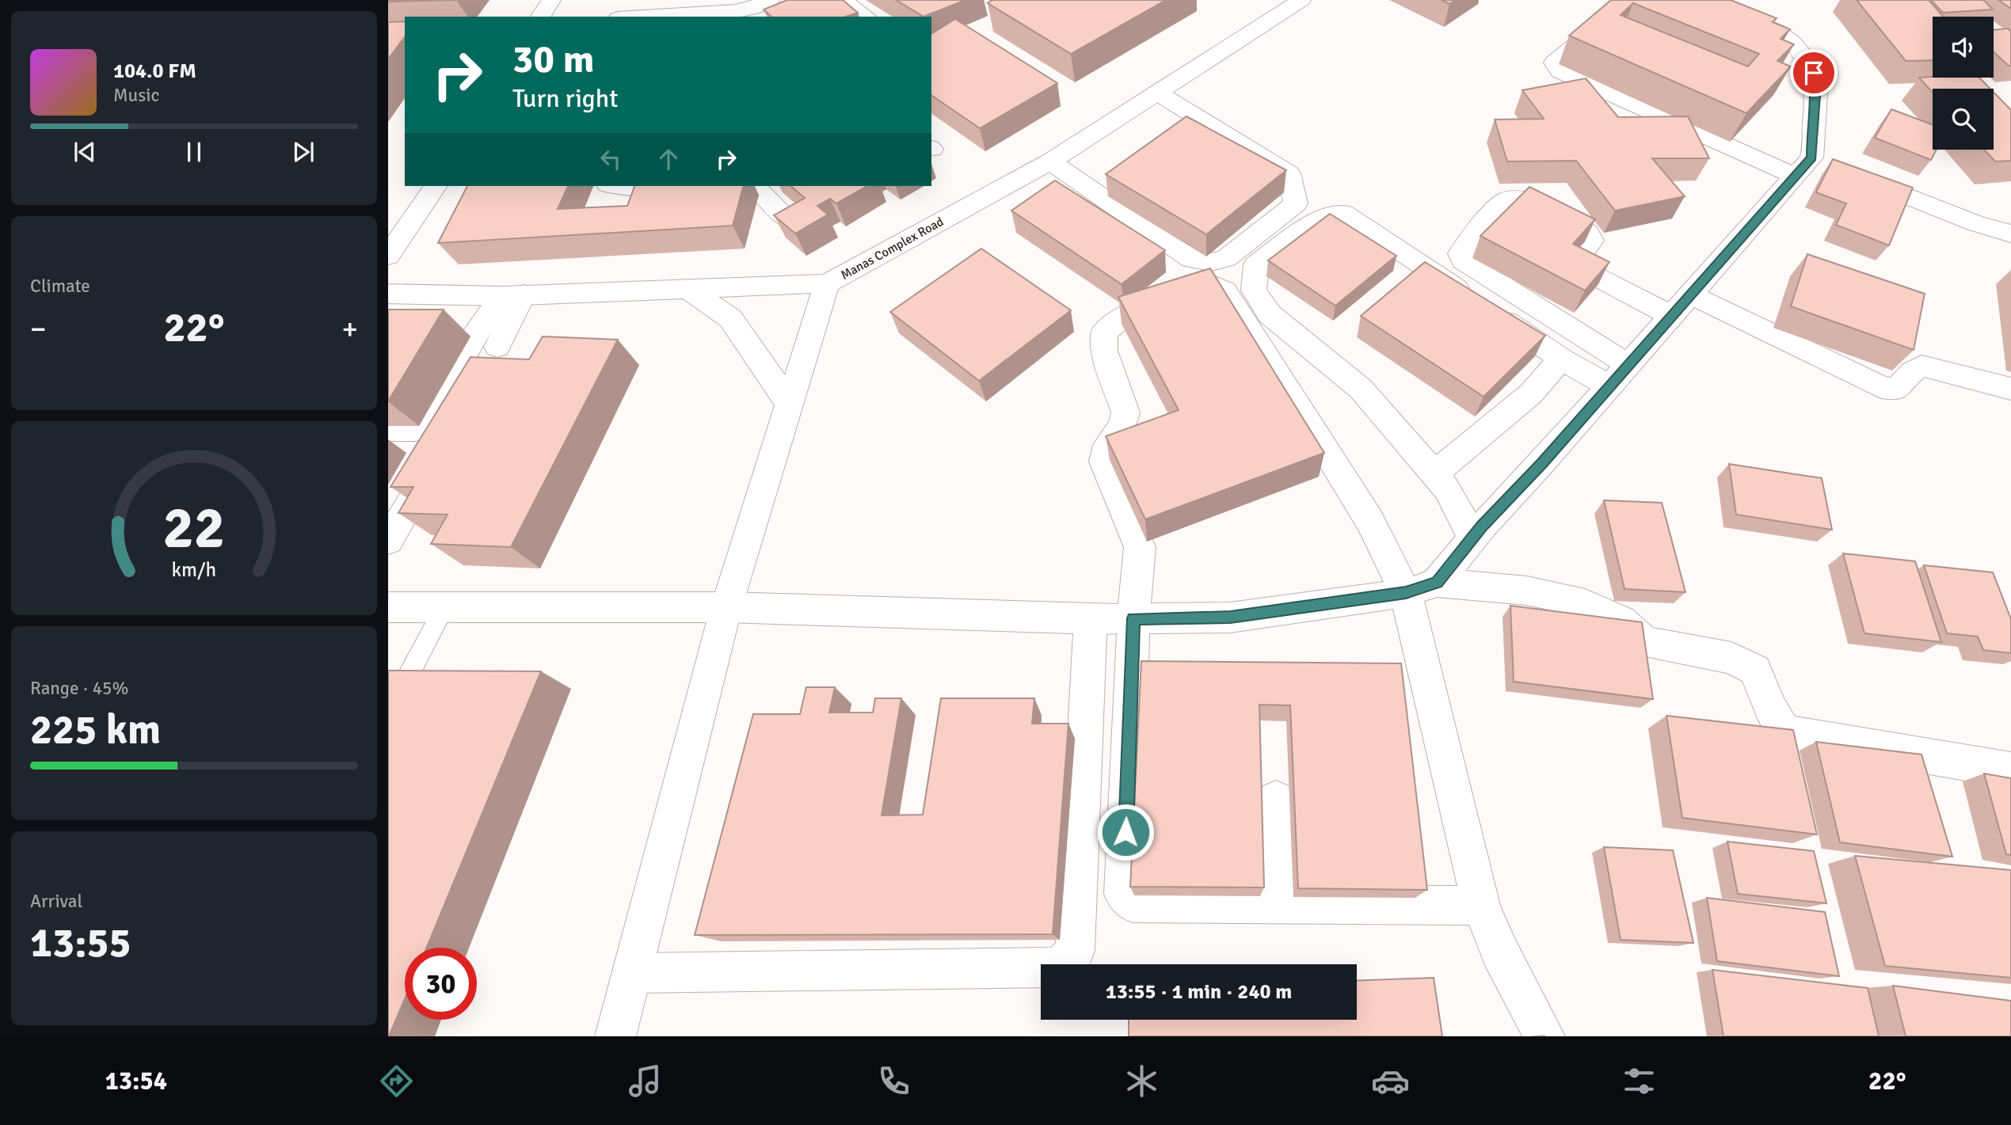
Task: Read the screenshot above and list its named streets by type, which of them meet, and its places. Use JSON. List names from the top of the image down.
{
  "streets": {
    "street": ["Manas Complex Road"]
  },
  "page": {
    "turn": ["30 m", "Turn right"],
    "song": ["104.0 FM", "Music"],
    "tile": [
      "Climate",
      ["Range · 45%", "225 km"],
      ["Arrival", "13:55"]
    ],
    "heat": ["−", "22°", "+"],
    "limit": "30",
    "trip": "13:55 · 1 min · 240 m",
    "tabs": ["13:54", "22°"],
    "gauge": ["22", "km/h"]
  }
}
